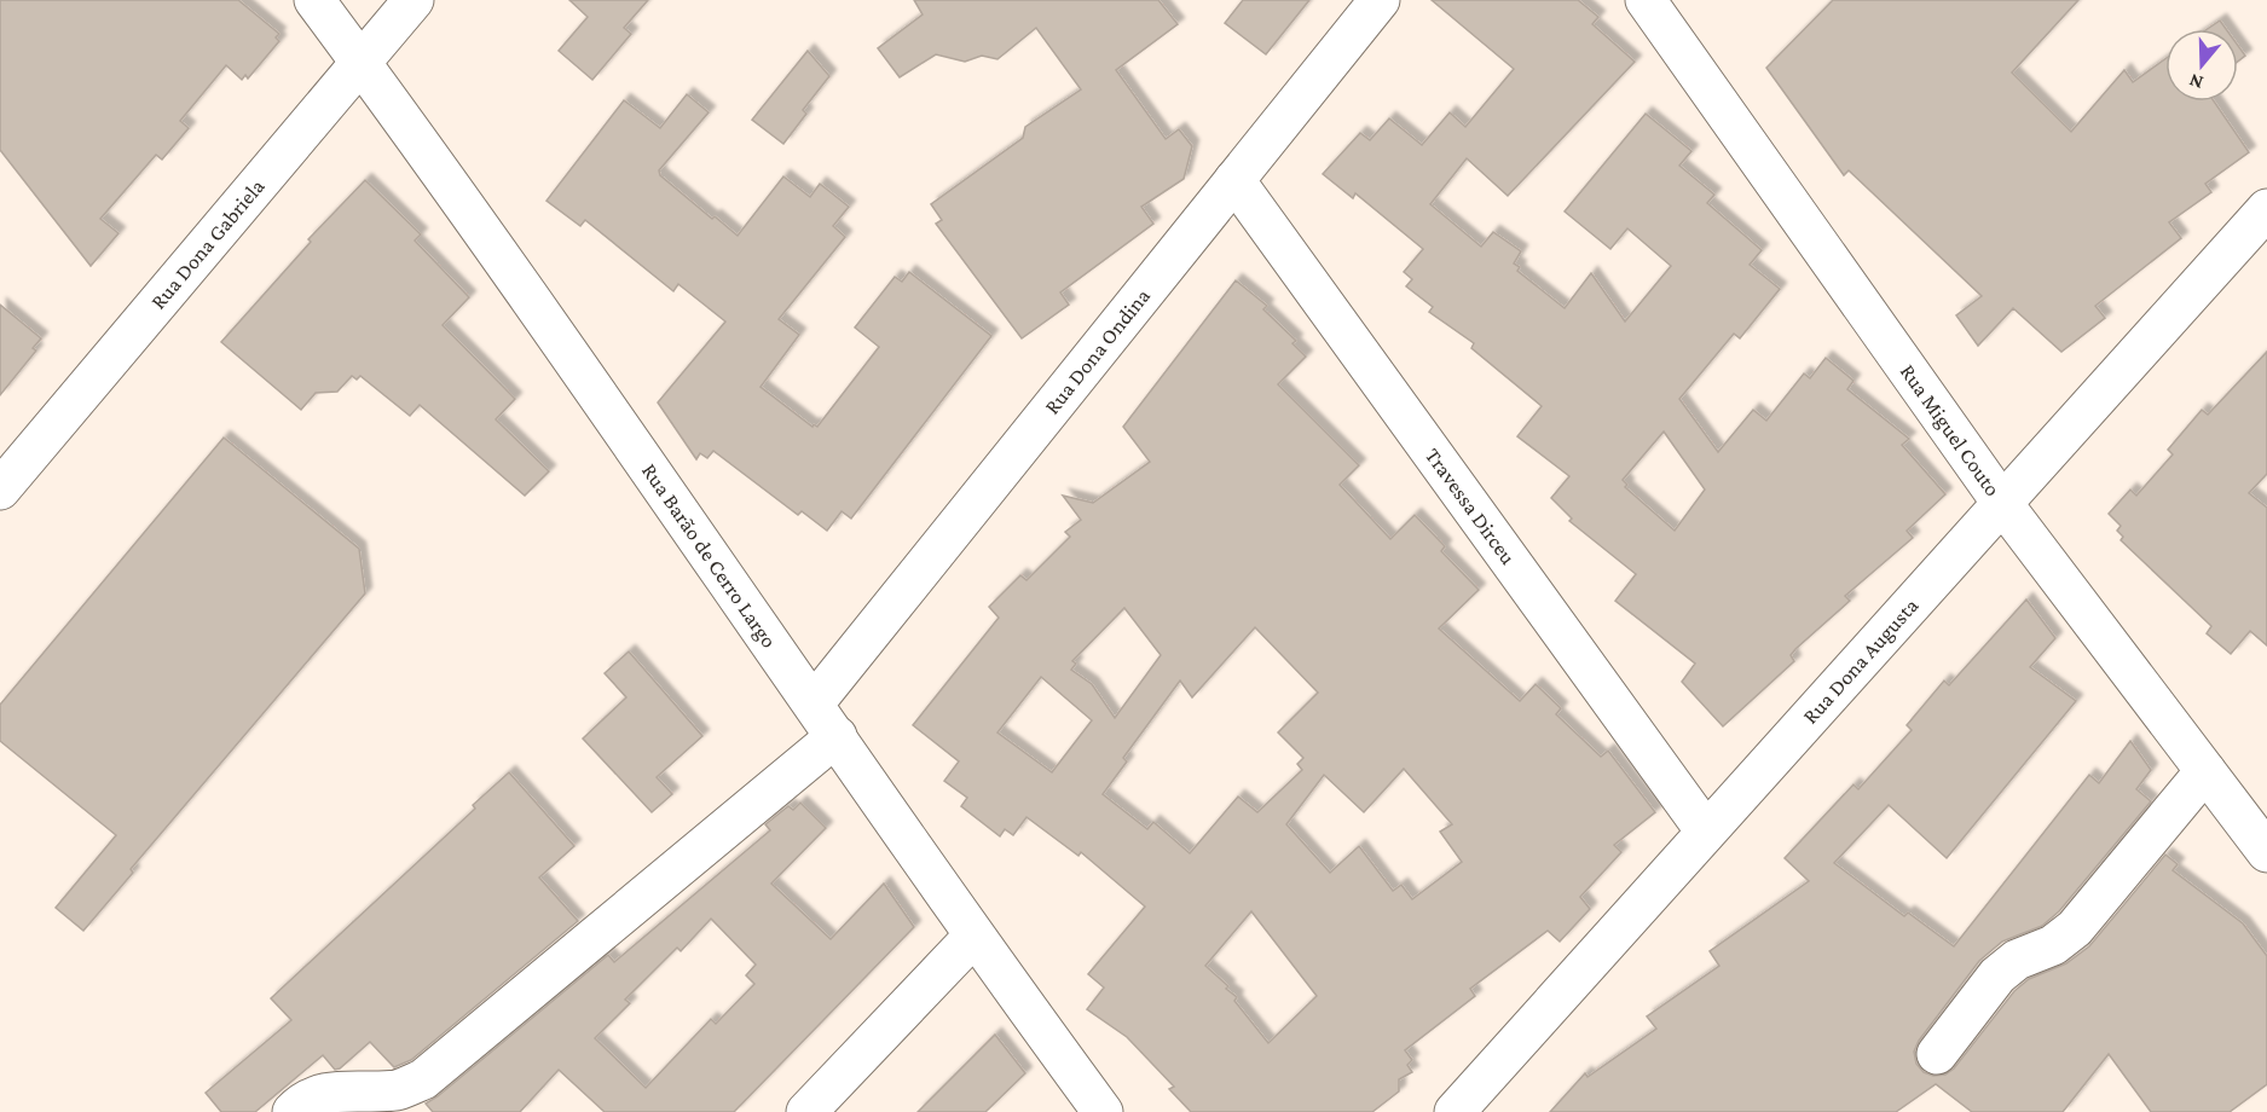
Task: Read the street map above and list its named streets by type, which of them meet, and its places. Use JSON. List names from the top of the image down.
{
  "streets": {
    "street": [
      "Rua Dona Gabriela",
      "Rua Dona Ondina",
      "Rua Miguel Couto",
      "Travessa Dirceu",
      "Rua Barão de Cerro Largo",
      "Rua Dona Augusta"
    ]
  },
  "crossings": [
    ["Rua Dona Gabriela", "Rua Barão de Cerro Largo"],
    ["Rua Dona Ondina", "Travessa Dirceu"],
    ["Rua Dona Ondina", "Rua Barão de Cerro Largo"],
    ["Rua Miguel Couto", "Rua Dona Augusta"],
    ["Travessa Dirceu", "Rua Dona Augusta"]
  ],
  "north": "bottom"
}
